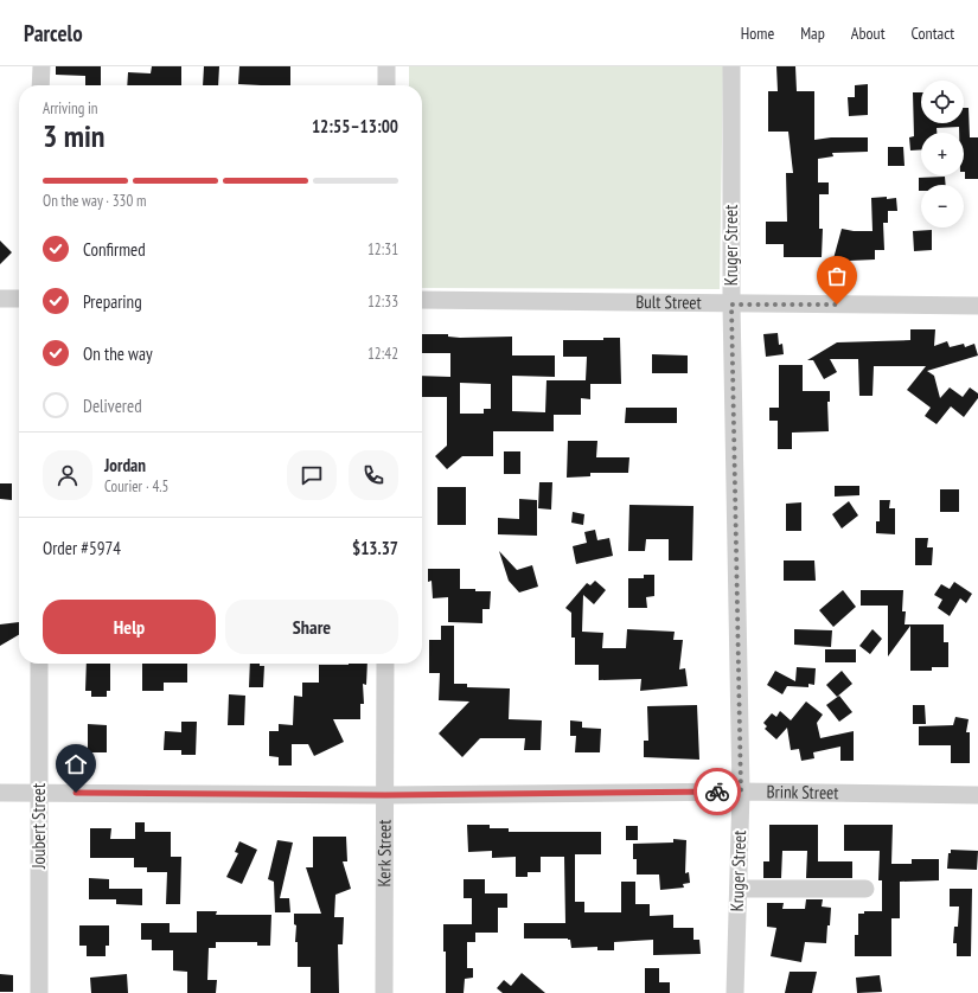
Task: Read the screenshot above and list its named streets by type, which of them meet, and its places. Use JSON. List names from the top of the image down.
{
  "streets": {
    "street": [
      "Kruger Street",
      "Bult Street",
      "Brink Street",
      "Joubert Street",
      "Kerk Street"
    ]
  },
  "crossings": [
    ["Kruger Street", "Bult Street"],
    ["Kruger Street", "Brink Street"],
    ["Brink Street", "Joubert Street"],
    ["Brink Street", "Kerk Street"]
  ],
  "page": {
    "header": "Parcelo",
    "nav": [
      "Home",
      "Map",
      "About",
      "Contact"
    ],
    "map_buttons": ["+", "−"],
    "heading": ["3 min", "Arriving in", "12:55–13:00"],
    "panel": [
      "Jordan",
      "Courier · 4.5",
      "Order #5974",
      "$13.37"
    ],
    "bar": "On the way · 330 m",
    "list": [
      ["Confirmed", "12:31"],
      ["Preparing", "12:33"],
      ["On the way", "12:42"],
      "Delivered"
    ],
    "buttons": ["Help", "Share"]
  }
}
